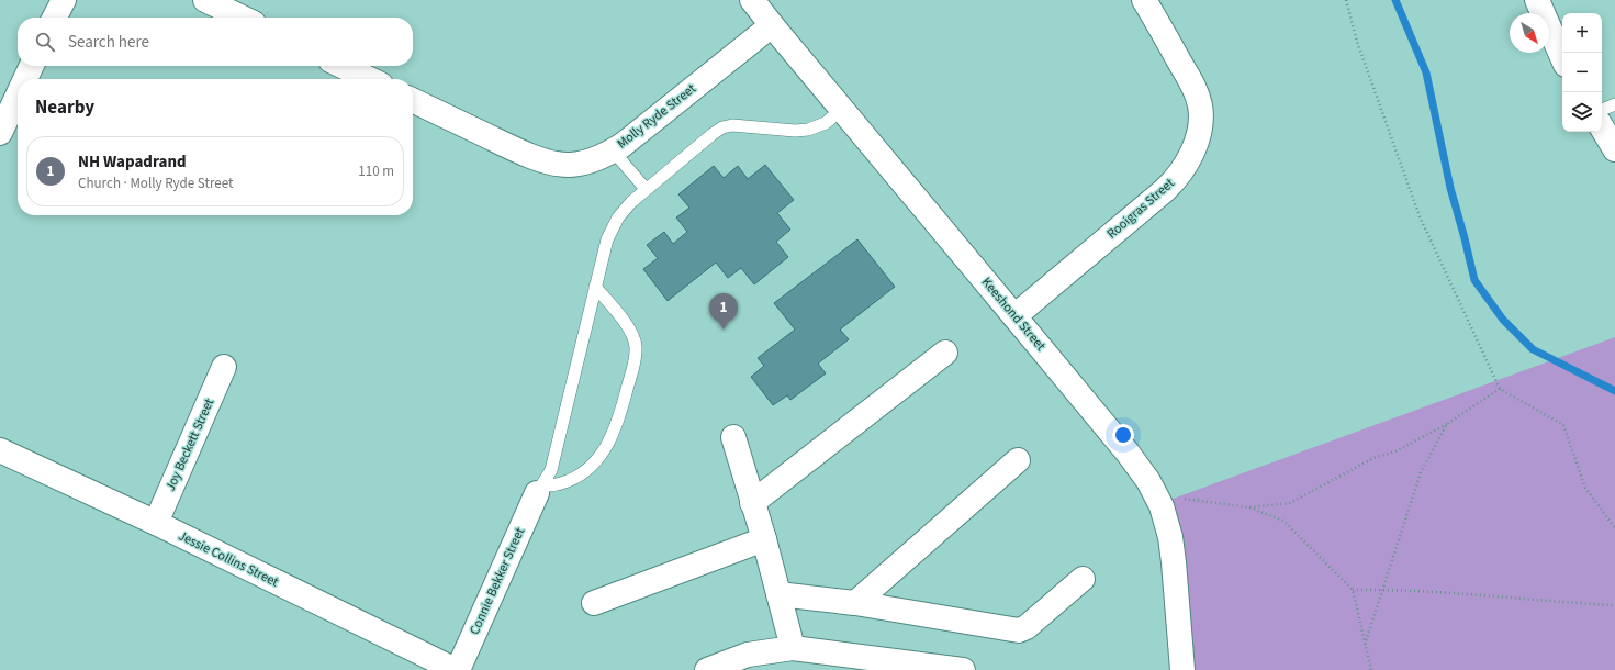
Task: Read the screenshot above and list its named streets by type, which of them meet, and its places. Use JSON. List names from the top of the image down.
{
  "streets": {
    "street": [
      "Molly Ryde Street",
      "Rooigras Street",
      "Keeshond Street",
      "Joy Beckett Street",
      "Jessie Collins Street",
      "Connie Bekker Street"
    ]
  },
  "crossings": [
    ["Molly Ryde Street", "Keeshond Street"],
    ["Rooigras Street", "Keeshond Street"],
    ["Joy Beckett Street", "Jessie Collins Street"],
    ["Jessie Collins Street", "Connie Bekker Street"]
  ],
  "north": "bottom right",
  "page": {
    "map_buttons": ["+", "−"],
    "search": "Search here",
    "heading": "Nearby",
    "list": [
      {
        "mark": "1",
        "name": "NH Wapadrand",
        "note": "Church · Molly Ryde Street",
        "value": "110 m"
      }
    ],
    "pins": "1"
  }
}
